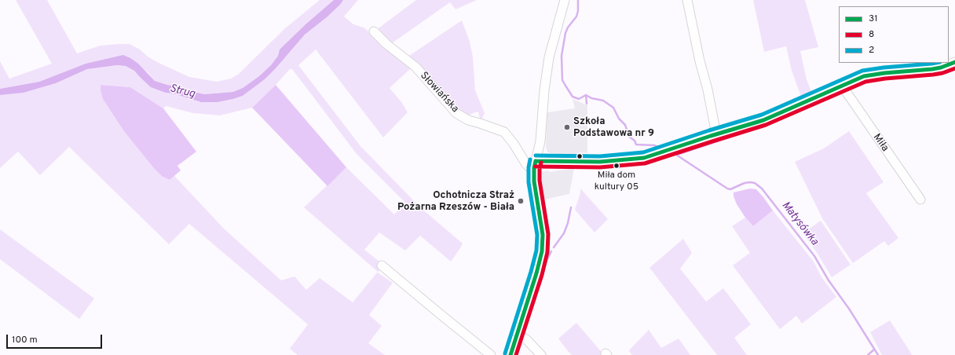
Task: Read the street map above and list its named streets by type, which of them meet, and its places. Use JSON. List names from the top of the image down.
{
  "streets": {
    "street": ["Słowiańska", "Miła"]
  },
  "water": ["Strug", "Matysówka"],
  "places": ["Szkoła Podstawowa nr 9", "Miła dom kultury 05", "Ochotnicza Straż Pożarna Rzeszów - Biała"],
  "lines": ["transit line 31", "transit line 2", "transit line 8"],
  "legend": ["31", "8", "2"],
  "scale_bar": "100 m"
}
